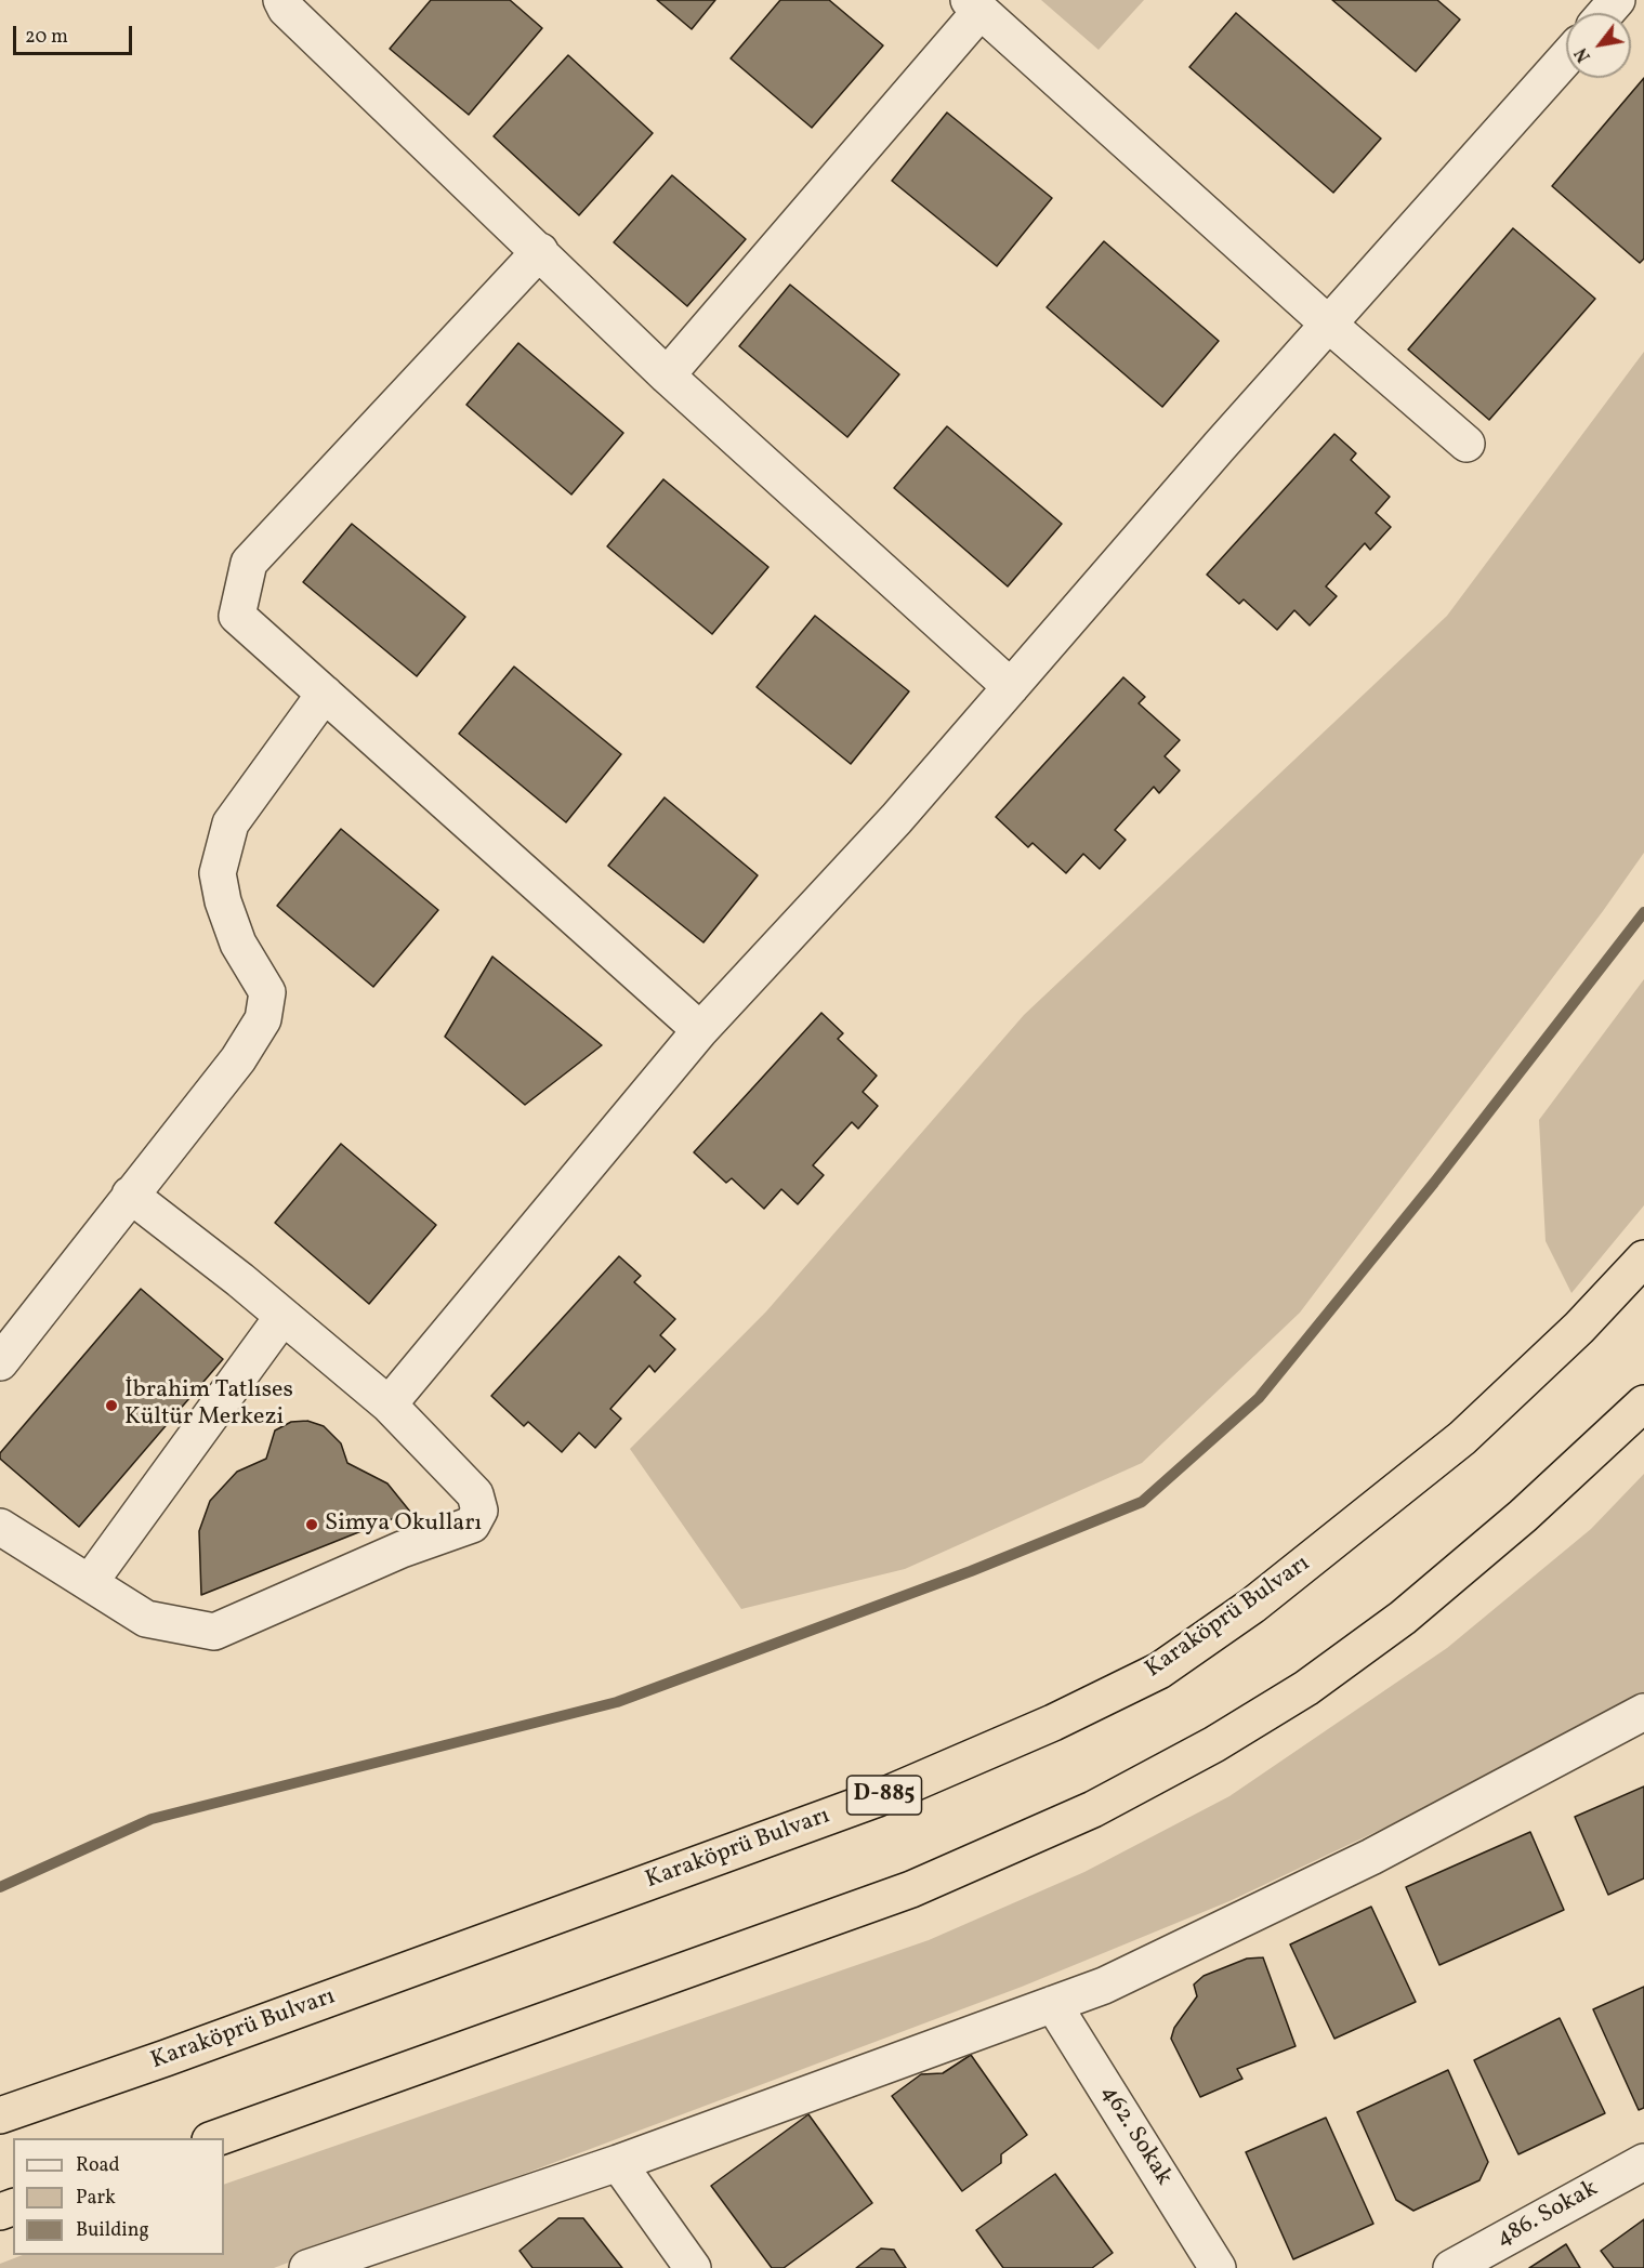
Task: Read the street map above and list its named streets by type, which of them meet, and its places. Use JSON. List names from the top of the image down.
{
  "streets": {
    "highway": ["Karaköprü Bulvarı", "D-885"],
    "street": ["462. Sokak", "486. Sokak"]
  },
  "places": ["İbrahim Tatlıses Kültür Merkezi", "Simya Okulları"],
  "legend": ["Road", "Park", "Building"],
  "scale_bar": "20 m",
  "north": "bottom left"
}
